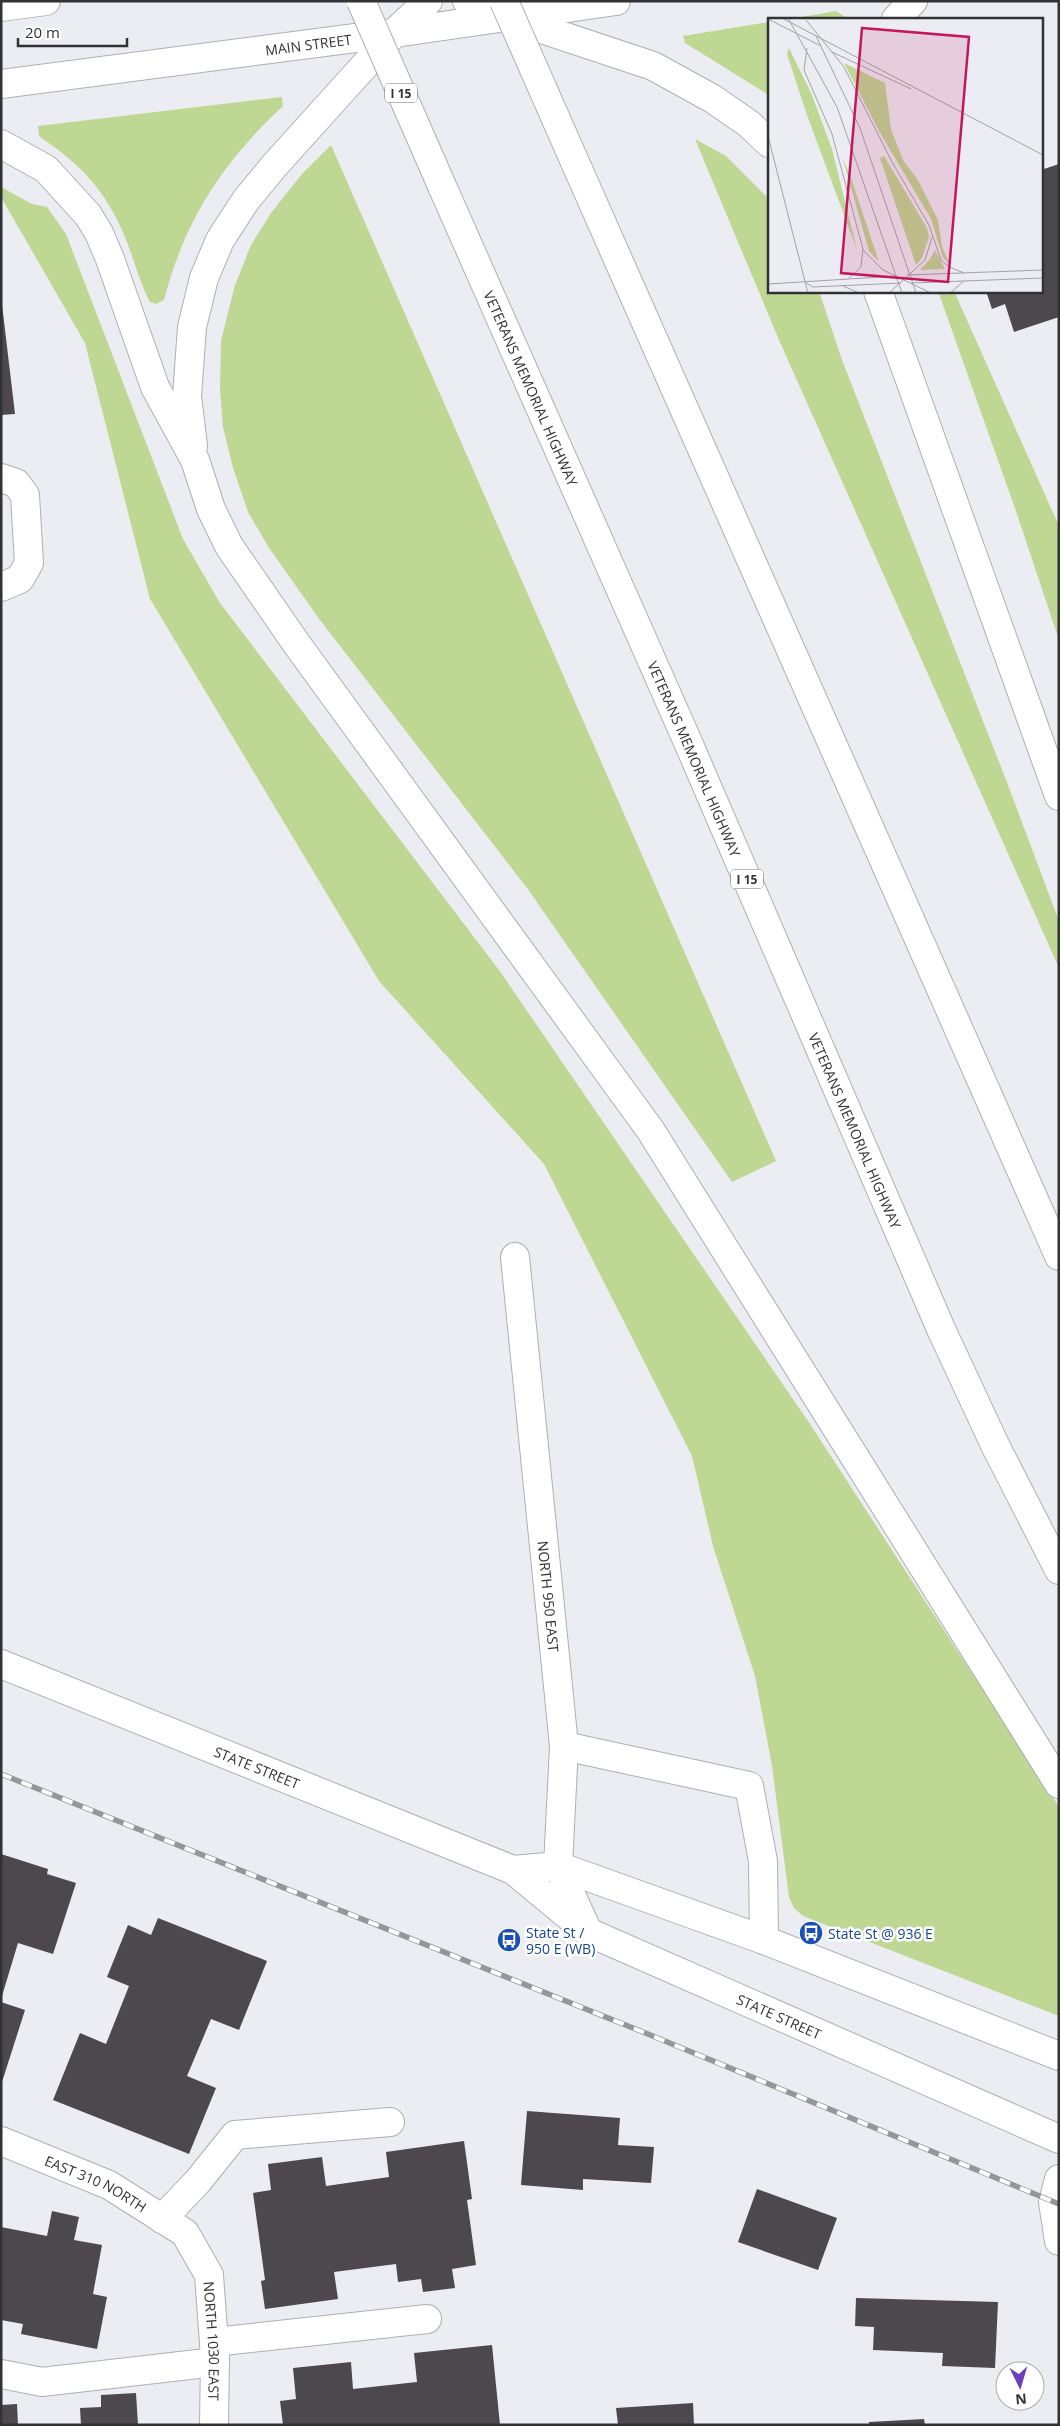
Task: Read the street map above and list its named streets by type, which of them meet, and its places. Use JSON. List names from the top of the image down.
{
  "streets": {
    "main road": [
      "MAIN STREET",
      "I 15",
      "VETERANS MEMORIAL HIGHWAY",
      "NORTH 950 EAST",
      "STATE STREET",
      "EAST 310 NORTH",
      "NORTH 1030 EAST"
    ]
  },
  "crossings": [
    ["NORTH 950 EAST", "STATE STREET"],
    ["EAST 310 NORTH", "NORTH 1030 EAST"]
  ],
  "places": {
    "bus stop": ["State St @ 936 E", "State St / 950 E (WB)"]
  },
  "scale_bar": "20 m",
  "north": "bottom"
}
